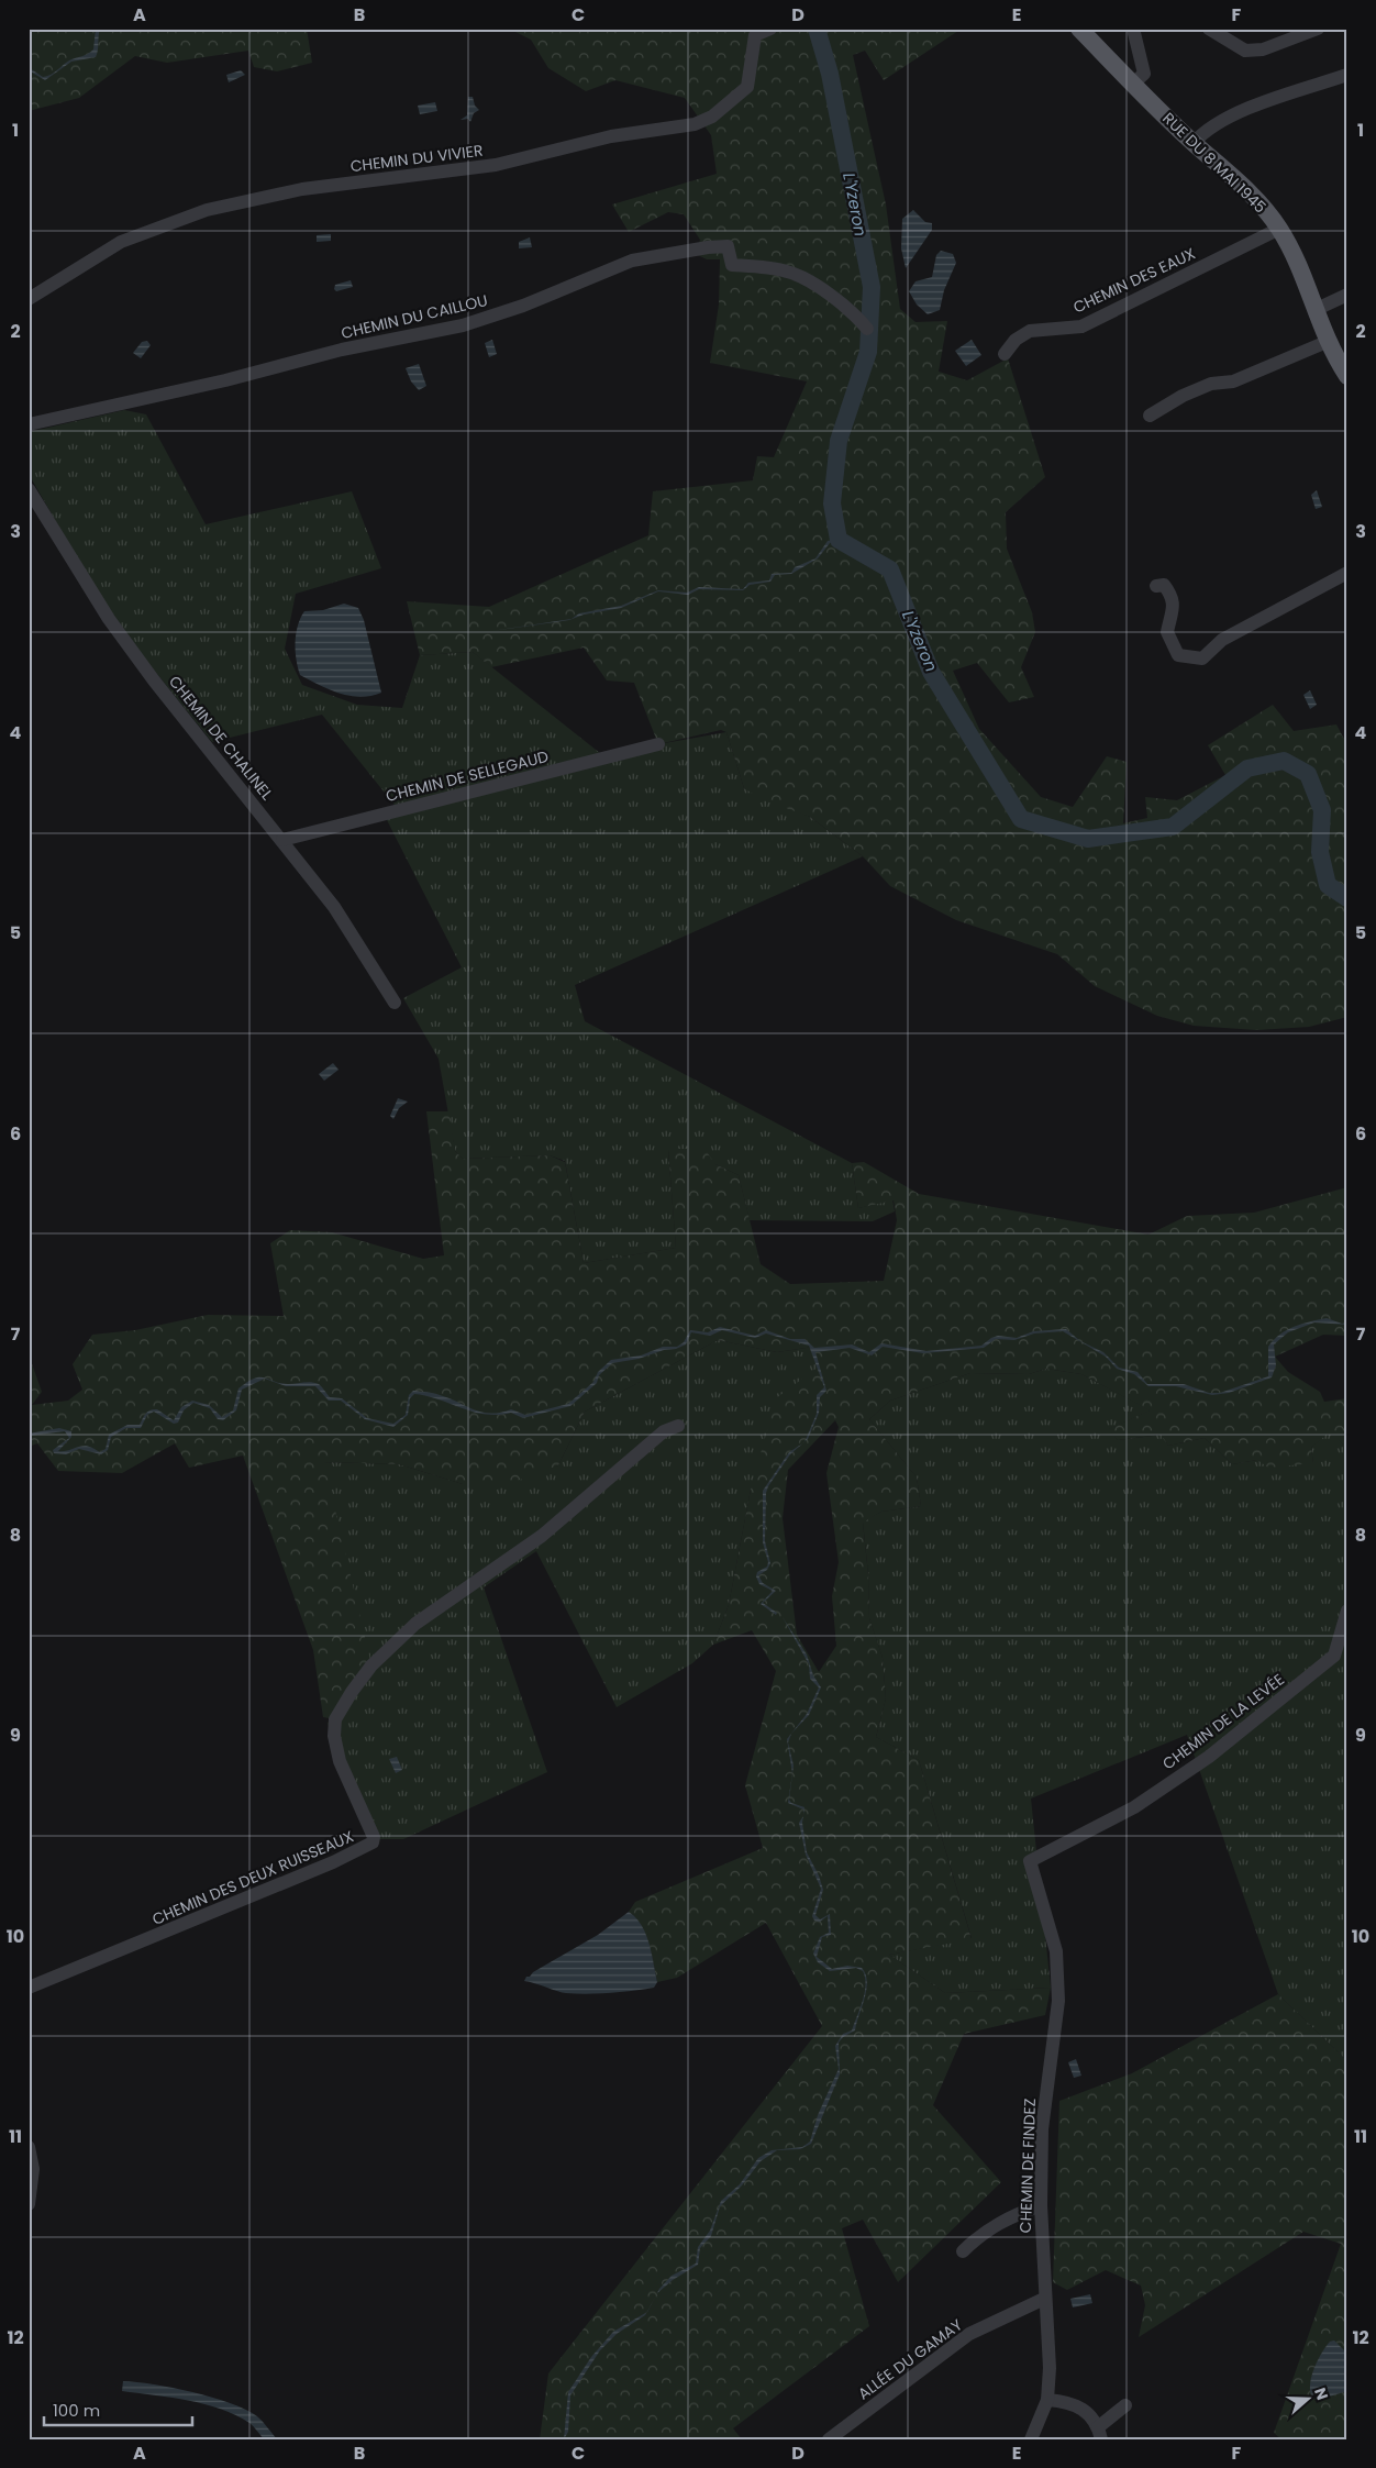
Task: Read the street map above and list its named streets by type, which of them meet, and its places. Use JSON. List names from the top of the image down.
{
  "streets": {
    "main road": ["RUE DU 8 MAI 1945"],
    "street": [
      "CHEMIN DU VIVIER",
      "CHEMIN DES EAUX",
      "CHEMIN DU CAILLOU",
      "CHEMIN DE CHALINEL",
      "CHEMIN DE SELLEGAUD",
      "CHEMIN DE LA LEVÉE",
      "CHEMIN DES DEUX RUISSEAUX",
      "CHEMIN DE FINDEZ",
      "ALLÉE DU GAMAY"
    ]
  },
  "crossings": [
    ["RUE DU 8 MAI 1945", "CHEMIN DES EAUX"],
    ["CHEMIN DE CHALINEL", "CHEMIN DE SELLEGAUD"],
    ["CHEMIN DE LA LEVÉE", "CHEMIN DE FINDEZ"],
    ["CHEMIN DE FINDEZ", "ALLÉE DU GAMAY"]
  ],
  "water": ["L'Yzeron"],
  "scale_bar": "100 m",
  "north": "right",
  "grid": {
    "columns": [
      "A",
      "B",
      "C",
      "D",
      "E",
      "F"
    ],
    "rows": [
      "1",
      "2",
      "3",
      "4",
      "5",
      "6",
      "7",
      "8",
      "9",
      "10",
      "11",
      "12"
    ]
  }
}
